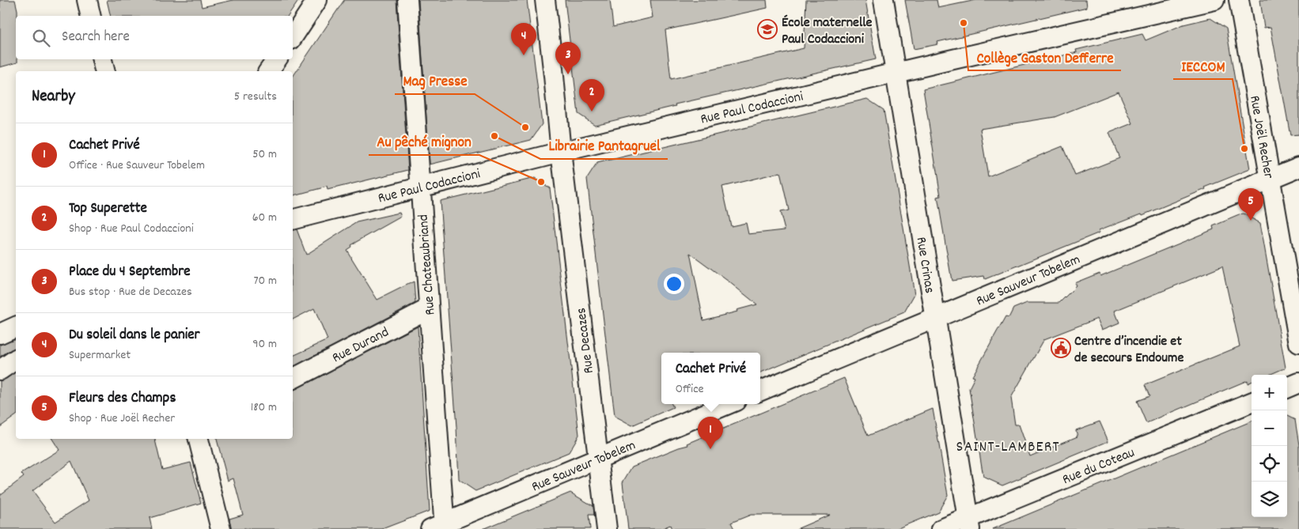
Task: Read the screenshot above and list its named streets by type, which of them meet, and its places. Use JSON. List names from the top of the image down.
{
  "streets": {
    "street": [
      "Rue Paul Codaccioni",
      "Rue Joël Recher",
      "Rue Chateaubriand",
      "Rue Crinas",
      "Rue Sauveur Tobelem",
      "Rue Decazes",
      "Rue Durand",
      "Rue du Coteau"
    ]
  },
  "crossings": [
    ["Rue Paul Codaccioni", "Rue Chateaubriand"],
    ["Rue Paul Codaccioni", "Rue Crinas"],
    ["Rue Paul Codaccioni", "Rue Decazes"],
    ["Rue Joël Recher", "Rue Sauveur Tobelem"],
    ["Rue Chateaubriand", "Rue Sauveur Tobelem"],
    ["Rue Chateaubriand", "Rue Durand"],
    ["Rue Crinas", "Rue Sauveur Tobelem"],
    ["Rue Crinas", "Rue du Coteau"],
    ["Rue Sauveur Tobelem", "Rue Decazes"]
  ],
  "districts": ["SAINT-LAMBERT"],
  "places": {
    "other": [
      "Collège Gaston Defferre",
      "Mag Presse",
      "Librairie Pantagruel",
      "IECCOM",
      "Au pêché mignon"
    ],
    "school or university": ["École maternelle Paul Codaccioni"],
    "public building": ["Centre d’incendie et de secours Endoume"]
  },
  "page": {
    "search": "Search here",
    "pins": [
      "4",
      "3",
      "2",
      "5",
      "1"
    ],
    "heading": ["Nearby", "5 results"],
    "list": [
      {
        "mark": "1",
        "name": "Cachet Privé",
        "note": "Office · Rue Sauveur Tobelem",
        "value": "50 m"
      },
      {
        "mark": "2",
        "name": "Top Superette",
        "note": "Shop · Rue Paul Codaccioni",
        "value": "60 m"
      },
      {
        "mark": "3",
        "name": "Place du 4 Septembre",
        "note": "Bus stop · Rue de Decazes",
        "value": "70 m"
      },
      {
        "mark": "4",
        "name": "Du soleil dans le panier",
        "note": "Supermarket",
        "value": "90 m"
      },
      {
        "mark": "5",
        "name": "Fleurs des Champs",
        "note": "Shop · Rue Joël Recher",
        "value": "180 m"
      }
    ],
    "popup": ["Cachet Privé", "Office"],
    "map_buttons": ["+", "−"]
  }
}
